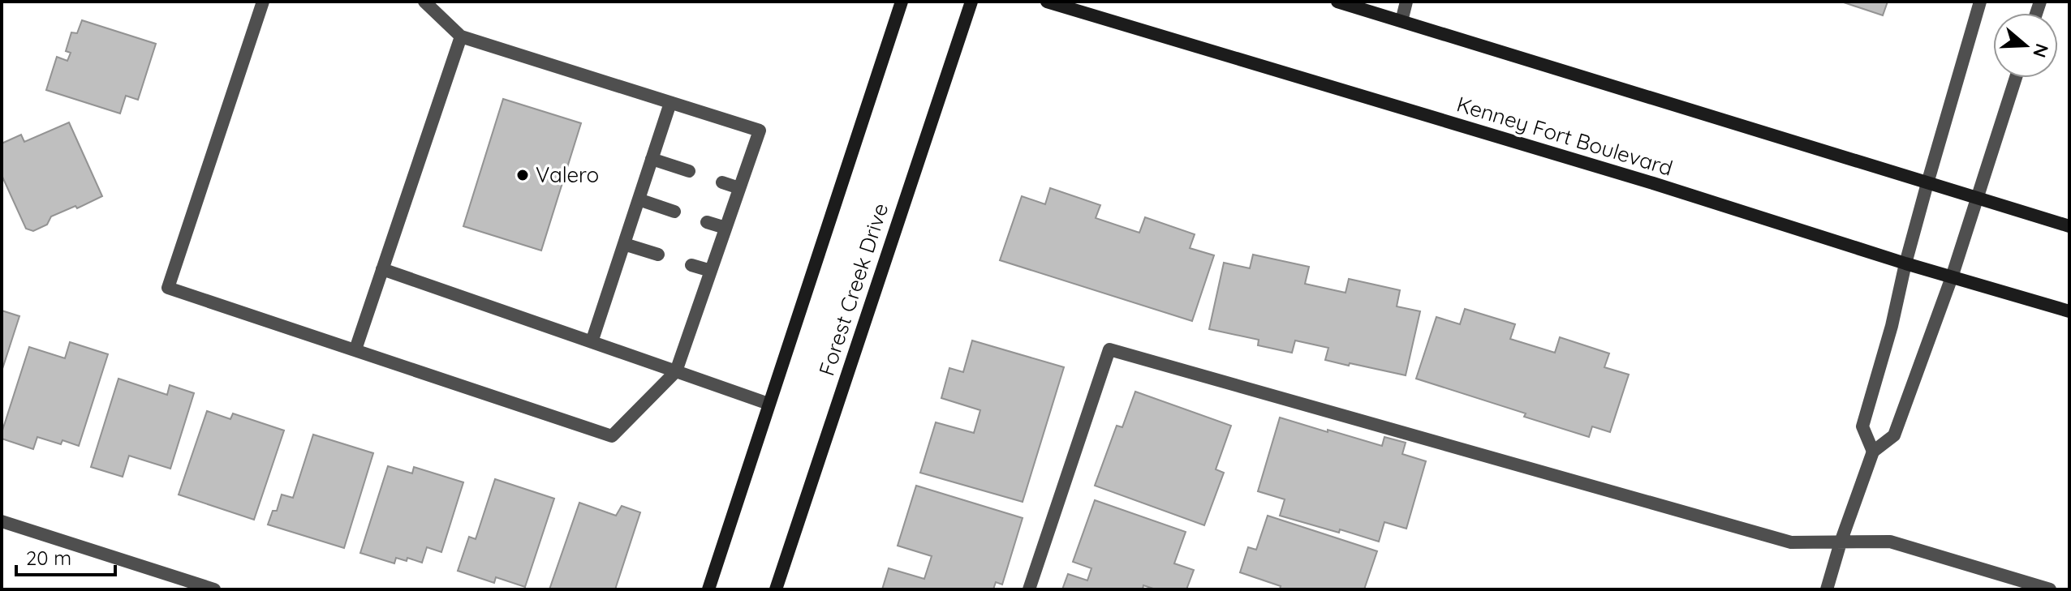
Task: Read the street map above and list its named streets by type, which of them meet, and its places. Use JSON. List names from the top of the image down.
{
  "streets": {
    "main road": ["Kenney Fort Boulevard", "Forest Creek Drive"]
  },
  "places": ["Valero"],
  "scale_bar": "20 m",
  "north": "right"
}
